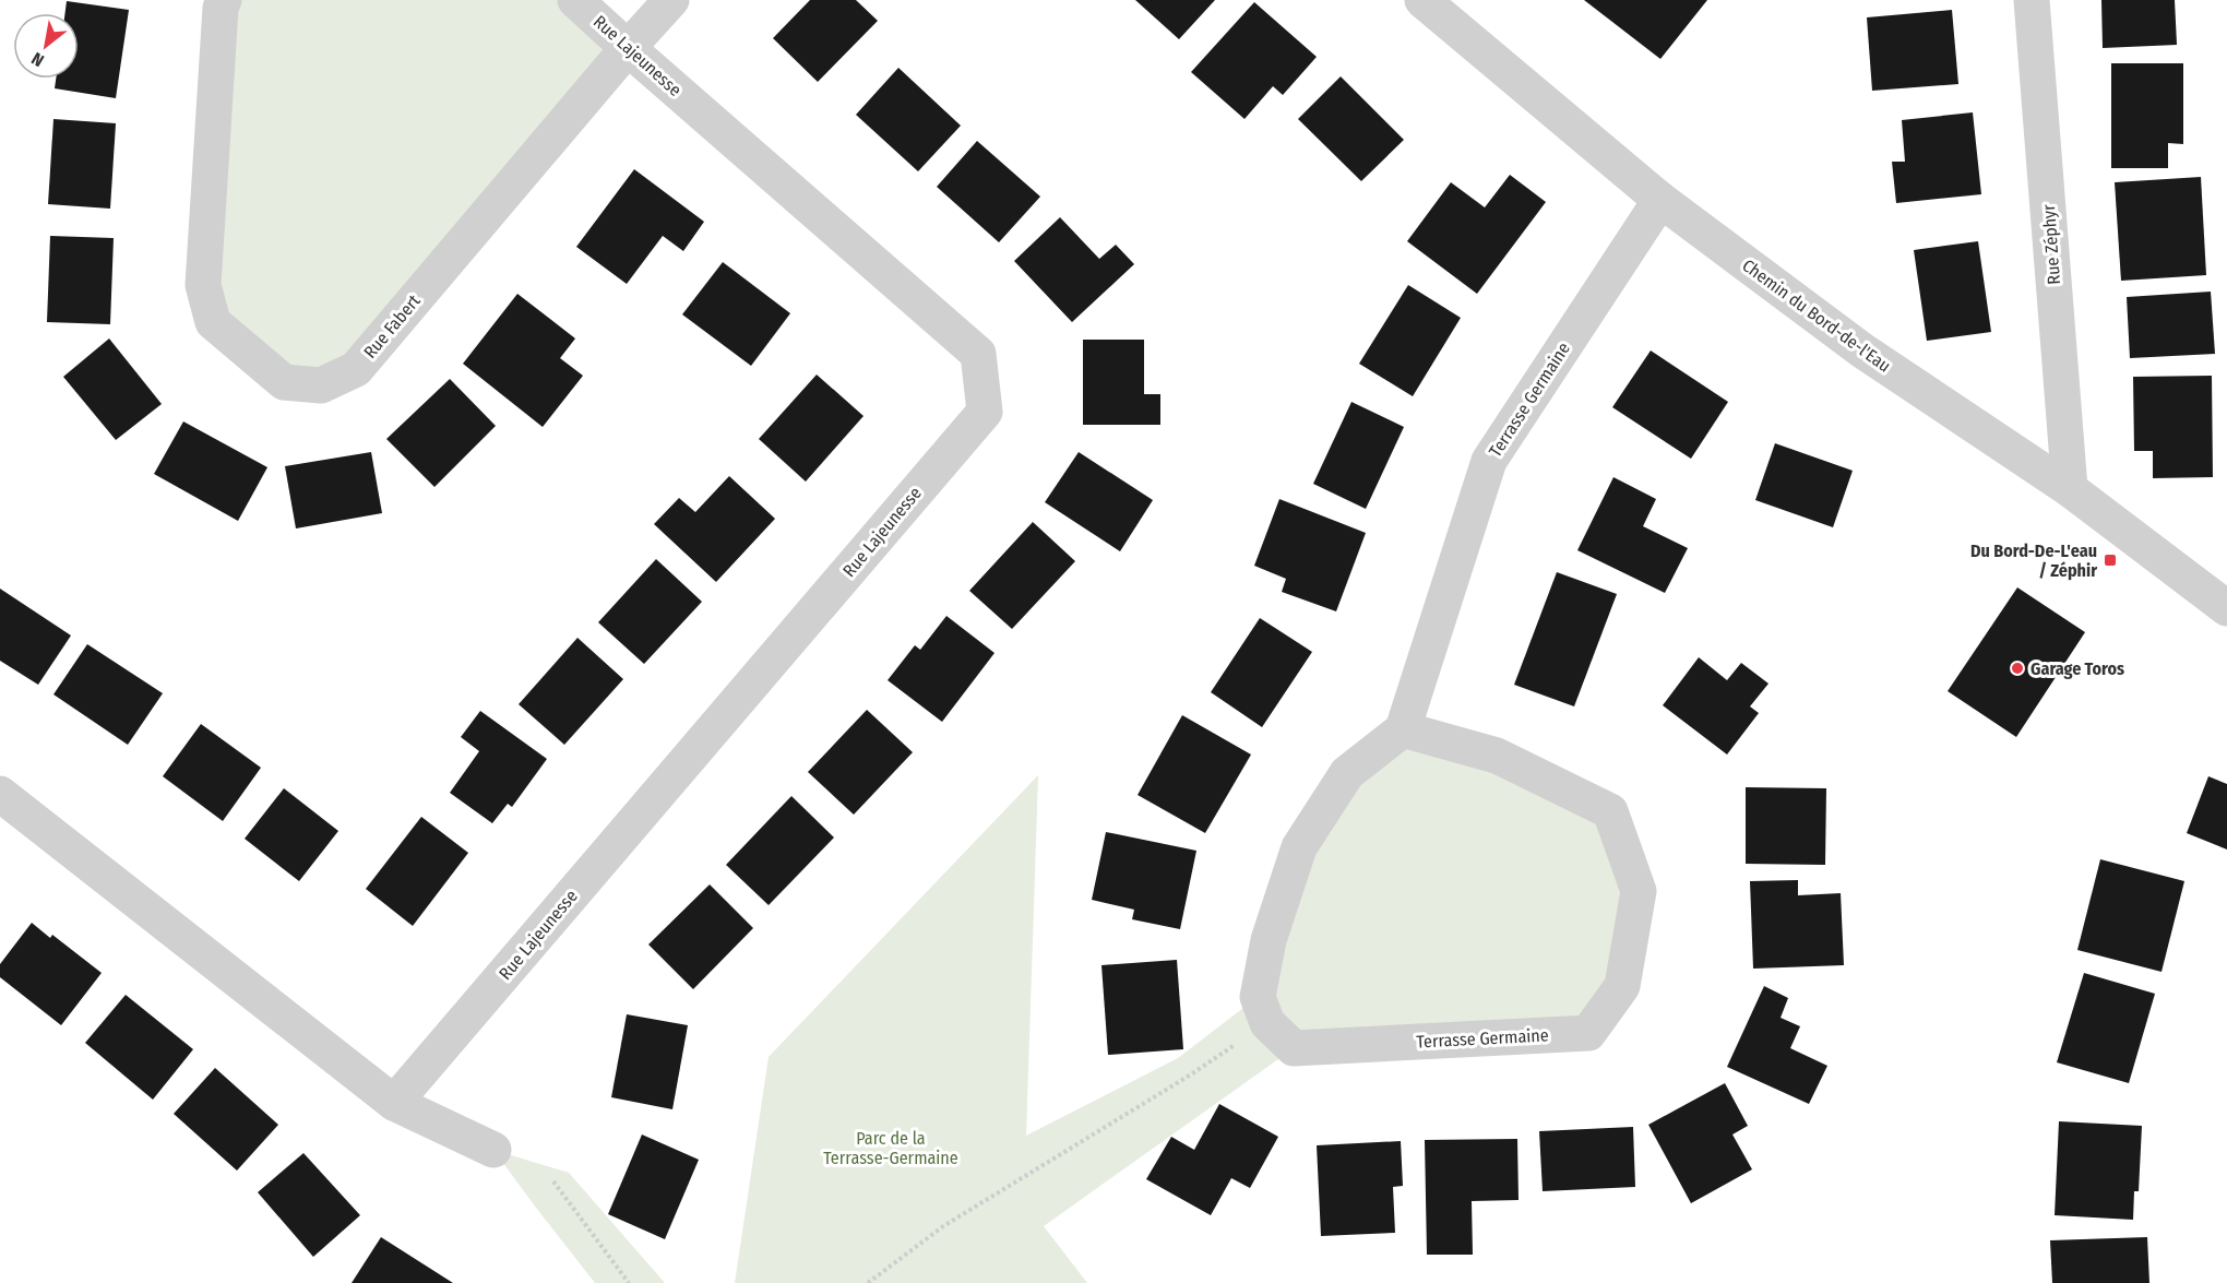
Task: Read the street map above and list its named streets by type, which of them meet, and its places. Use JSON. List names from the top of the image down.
{
  "streets": {
    "street": [
      "Rue Lajeunesse",
      "Rue Zéphyr",
      "Chemin du Bord-de-l'Eau",
      "Rue Fabert",
      "Terrasse Germaine"
    ]
  },
  "crossings": [
    ["Rue Lajeunesse", "Rue Fabert"],
    ["Rue Zéphyr", "Chemin du Bord-de-l'Eau"],
    ["Chemin du Bord-de-l'Eau", "Terrasse Germaine"]
  ],
  "parks": ["Parc de la Terrasse-Germaine"],
  "places": {
    "transit": ["Du Bord-De-L'eau / Zéphir"],
    "other": ["Garage Toros"]
  },
  "north": "bottom left"
}
